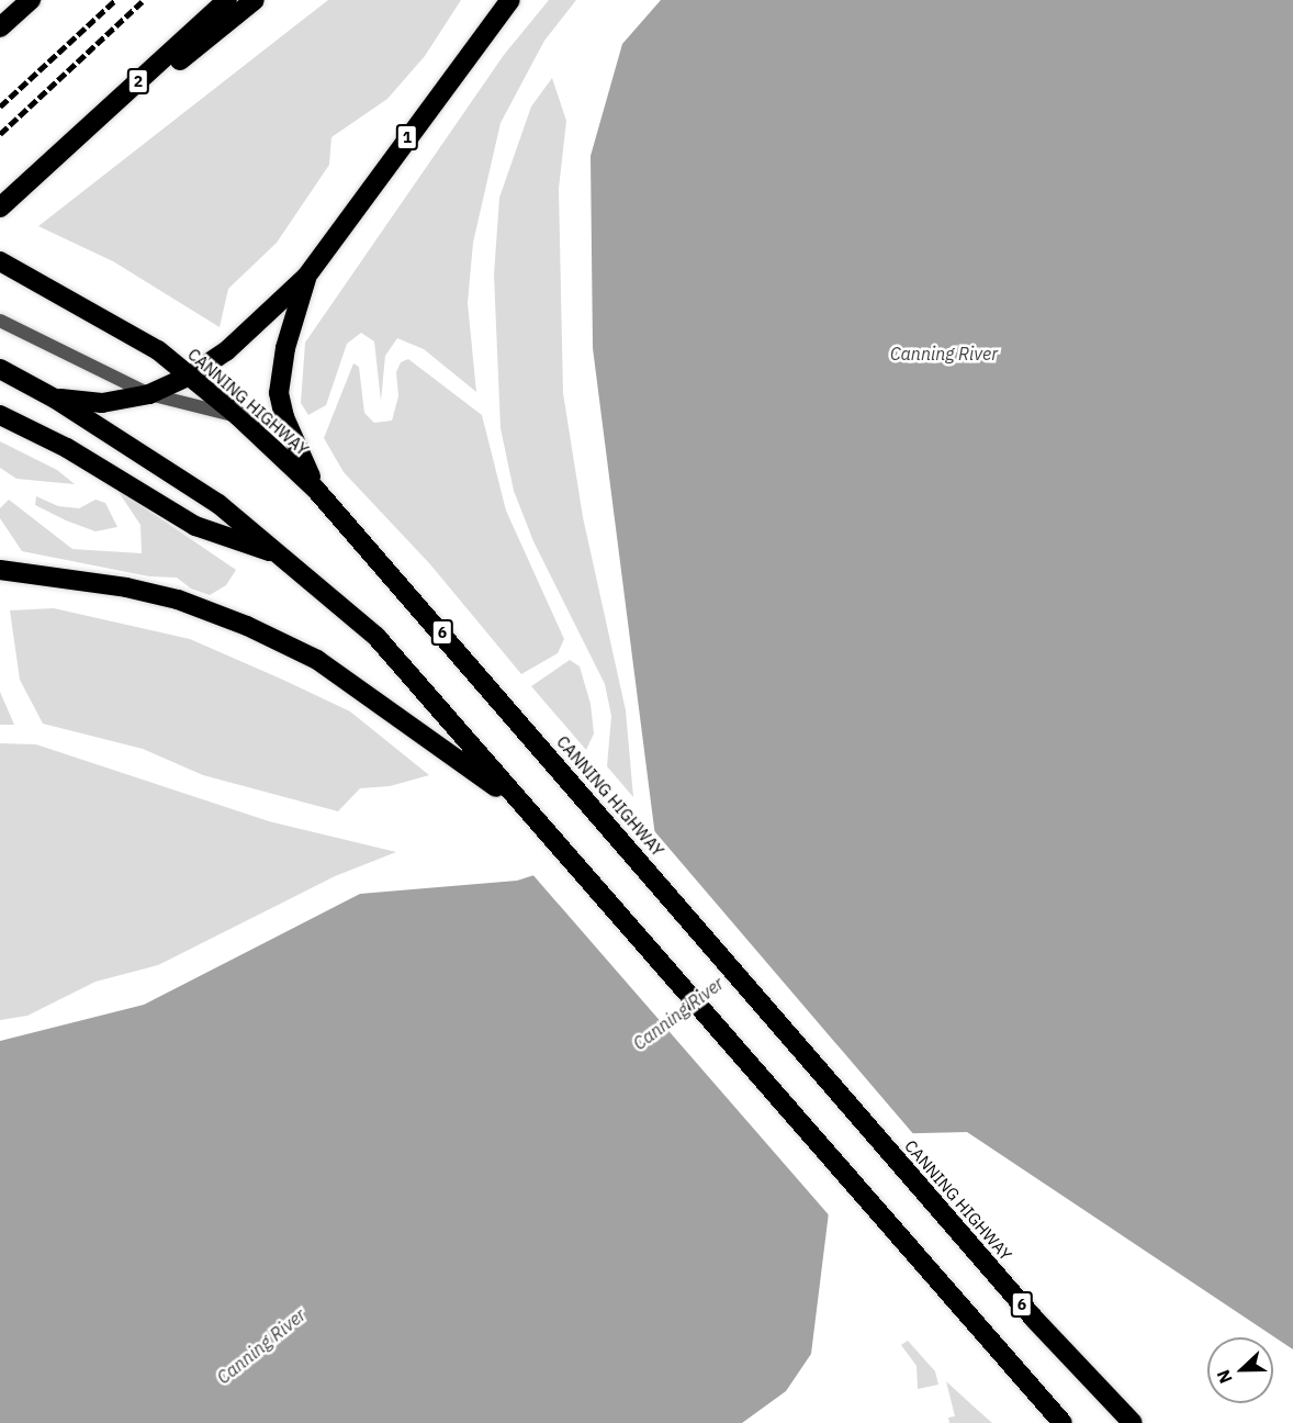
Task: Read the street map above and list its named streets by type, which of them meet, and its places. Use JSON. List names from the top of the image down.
{
  "streets": {
    "highway": [
      "2",
      "1",
      "CANNING HIGHWAY",
      "6"
    ]
  },
  "crossings": [
    ["1", "CANNING HIGHWAY"]
  ],
  "water": ["Canning River"],
  "north": "left"
}
